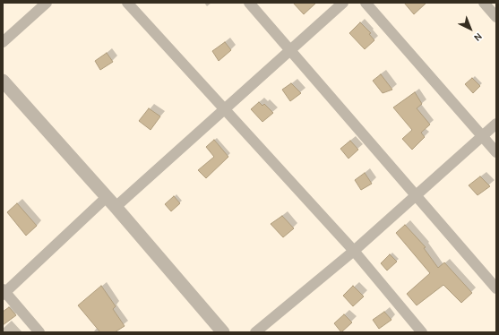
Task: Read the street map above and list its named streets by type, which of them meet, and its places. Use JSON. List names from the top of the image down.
{
  "north": "bottom right"
}
